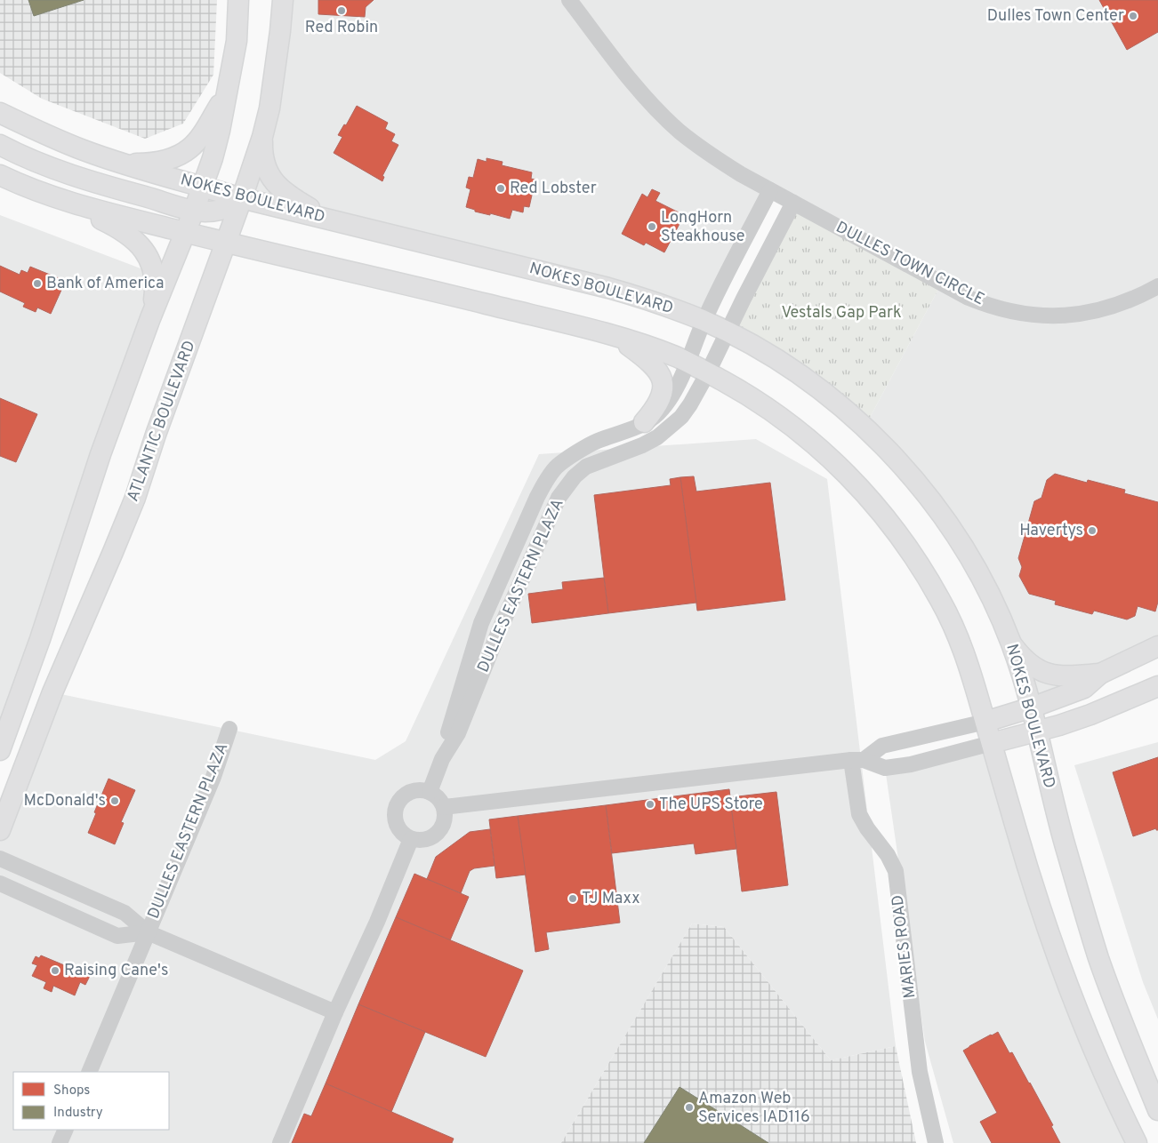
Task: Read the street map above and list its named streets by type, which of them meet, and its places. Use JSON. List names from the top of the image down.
{
  "streets": {
    "main road": ["NOKES BOULEVARD", "ATLANTIC BOULEVARD"],
    "street": ["DULLES TOWN CIRCLE", "DULLES EASTERN PLAZA", "MARIES ROAD"]
  },
  "crossings": [
    ["NOKES BOULEVARD", "ATLANTIC BOULEVARD"]
  ],
  "parks": ["Vestals Gap Park"],
  "places": [
    "Red Robin",
    "Dulles Town Center",
    "Red Lobster",
    "LongHorn Steakhouse",
    "Bank of America",
    "Havertys",
    "McDonald's",
    "The UPS Store",
    "TJ Maxx",
    "Raising Cane's",
    "Amazon Web Services IAD116"
  ],
  "legend": ["Shops", "Industry"]
}
